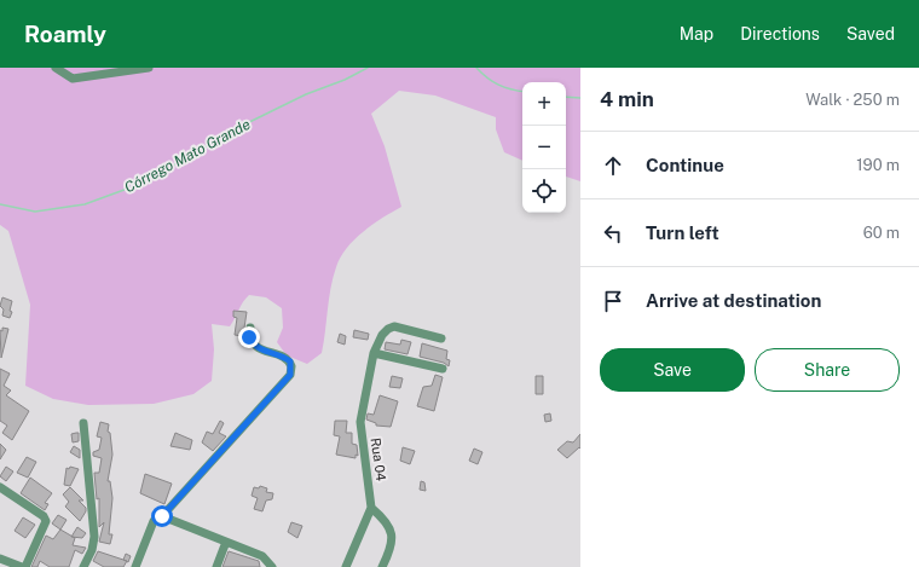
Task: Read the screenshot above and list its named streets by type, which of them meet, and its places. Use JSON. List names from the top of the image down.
{
  "streets": {
    "street": ["Rua 04"]
  },
  "water": ["Córrego Mato Grande"],
  "page": {
    "header": "Roamly",
    "nav": ["Map", "Directions", "Saved"],
    "heading": ["4 min", "Walk · 250 m"],
    "map_buttons": ["+", "−"],
    "list": [
      ["Continue", "190 m"],
      ["Turn left", "60 m"],
      "Arrive at destination"
    ],
    "buttons": ["Save", "Share"]
  }
}
